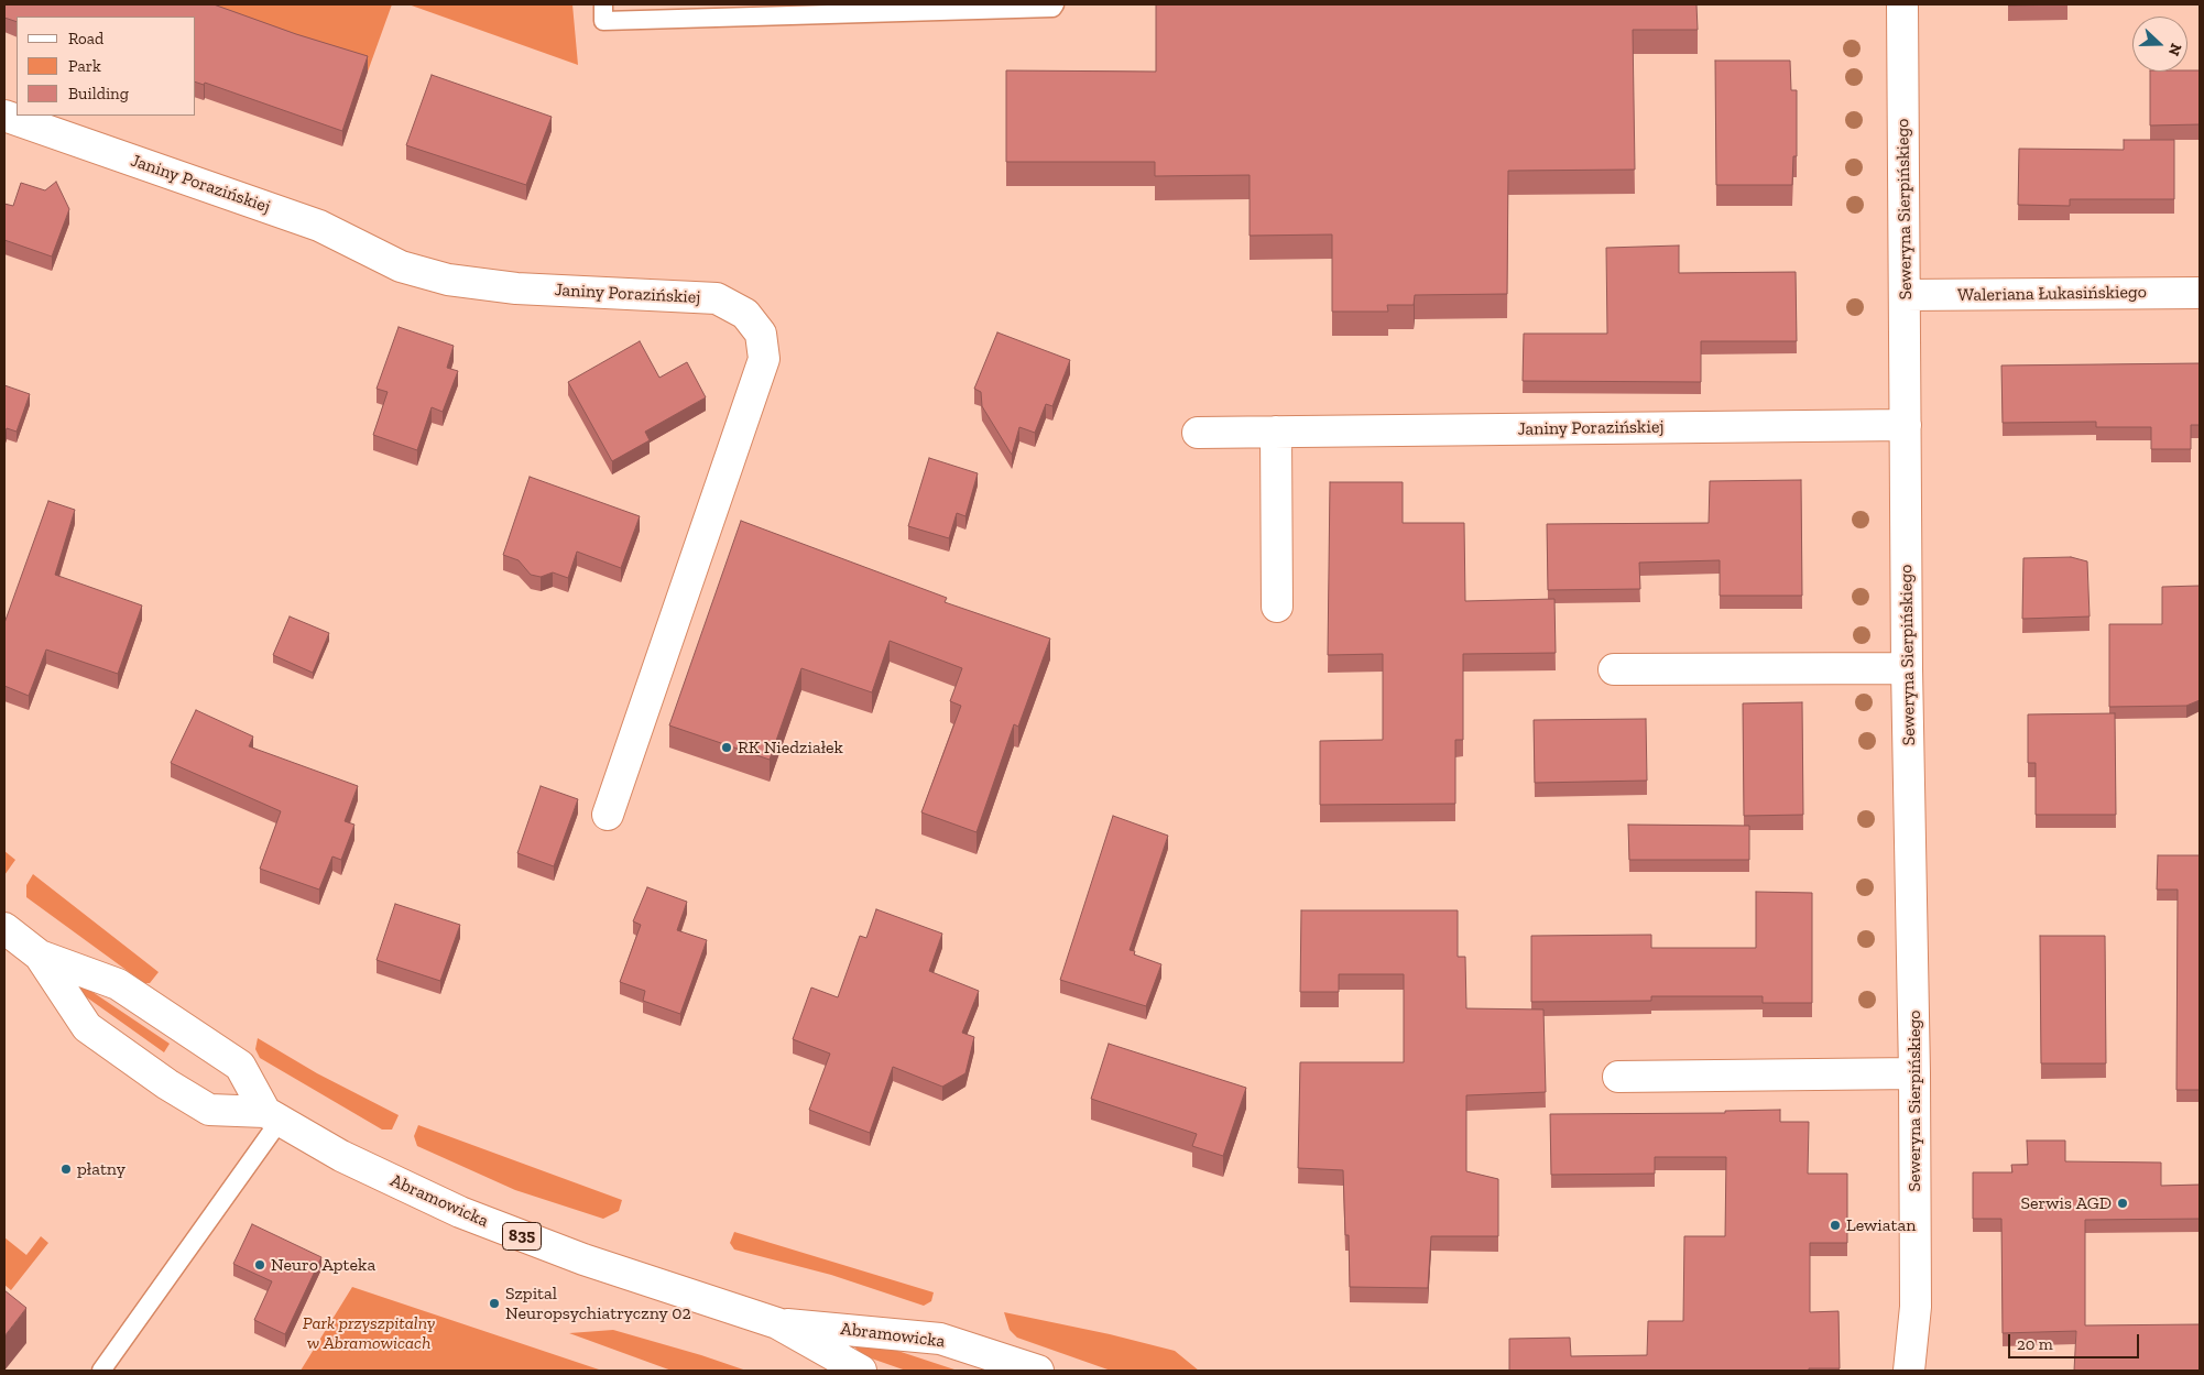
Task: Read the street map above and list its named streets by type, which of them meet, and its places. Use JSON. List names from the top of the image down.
{
  "streets": {
    "street": [
      "Janiny Porazińskiej",
      "Seweryna Sierpińskiego",
      "Waleriana Łukasińskiego",
      "Abramowicka",
      "835"
    ]
  },
  "crossings": [
    ["Janiny Porazińskiej", "Seweryna Sierpińskiego"],
    ["Seweryna Sierpińskiego", "Waleriana Łukasińskiego"]
  ],
  "parks": ["Park przyszpitalny w Abramowicach"],
  "places": [
    "RK Niedziałek",
    "płatny",
    "Serwis AGD",
    "Lewiatan",
    "Neuro Apteka",
    "Szpital Neuropsychiatryczny 02"
  ],
  "legend": ["Road", "Park", "Building"],
  "scale_bar": "20 m",
  "north": "right"
}
